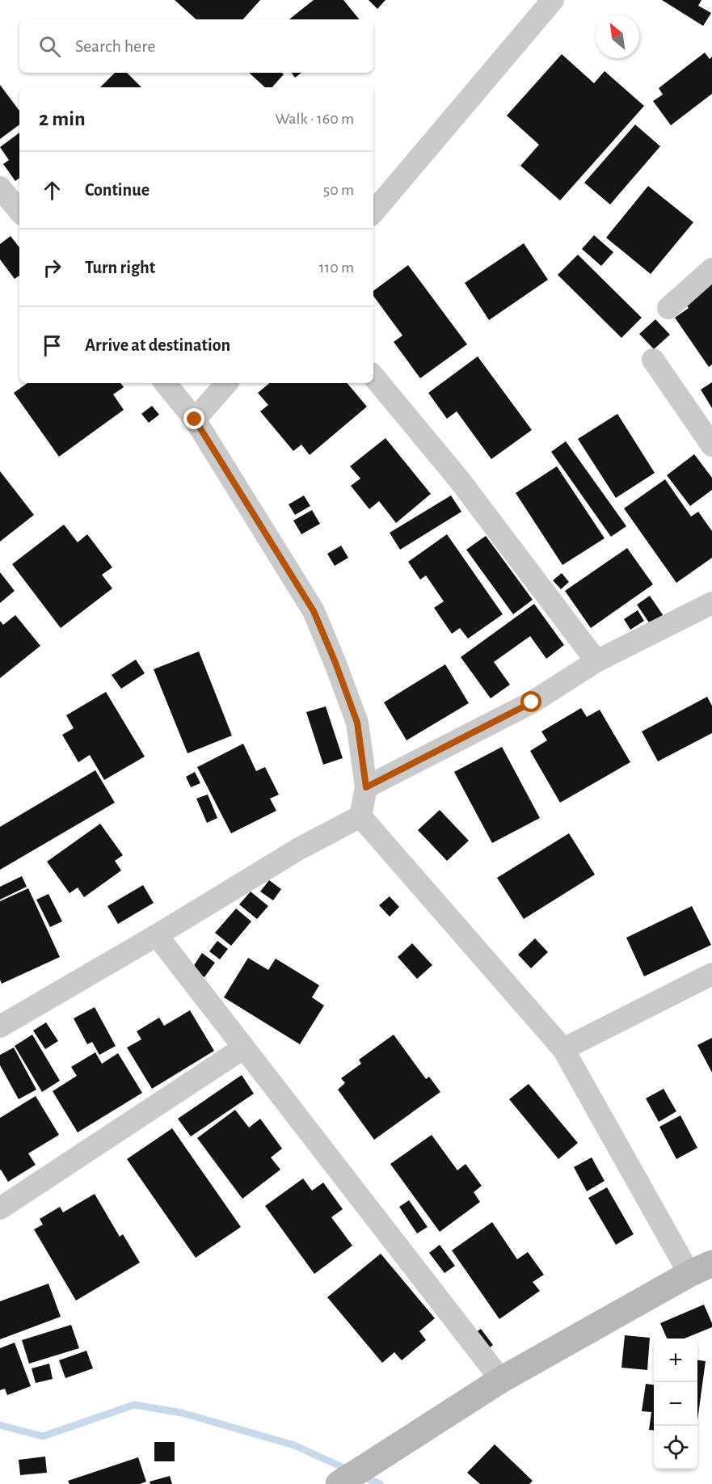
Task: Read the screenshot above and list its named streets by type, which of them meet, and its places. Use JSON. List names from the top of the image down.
{
  "north": "top left",
  "page": {
    "search": "Search here",
    "heading": ["2 min", "Walk · 160 m"],
    "list": [
      ["Continue", "50 m"],
      ["Turn right", "110 m"],
      "Arrive at destination"
    ],
    "map_buttons": ["+", "−"]
  }
}
